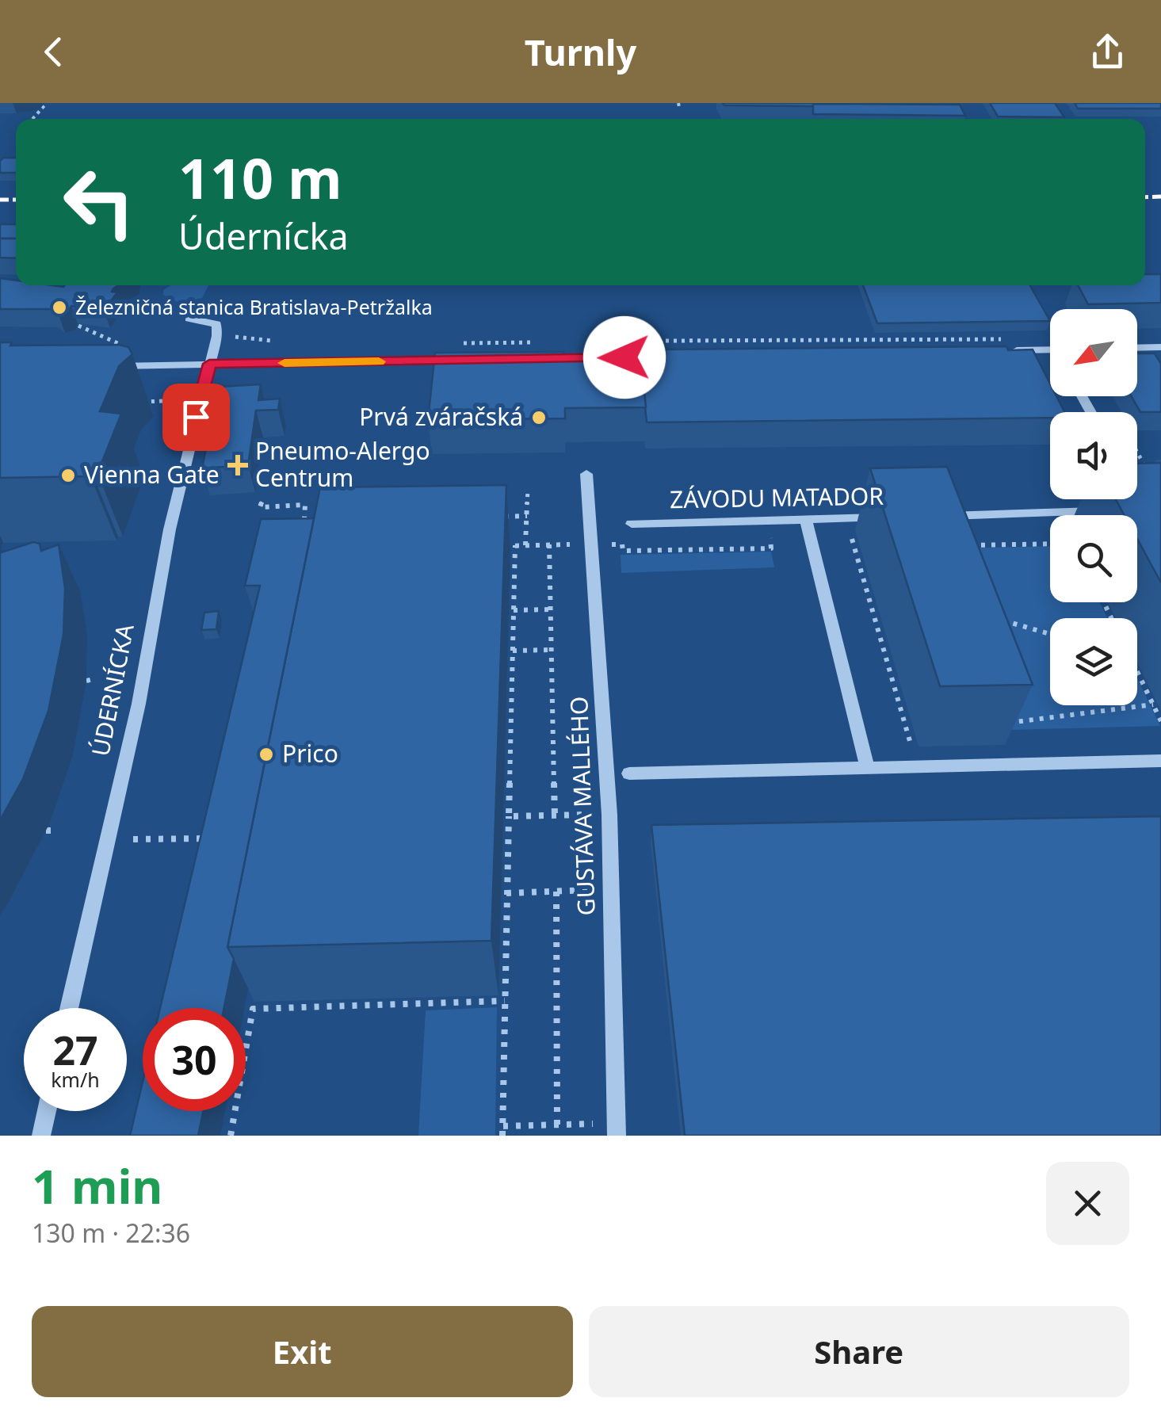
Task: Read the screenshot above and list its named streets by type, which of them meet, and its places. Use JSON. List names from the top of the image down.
{
  "streets": {
    "street": ["ZÁVODU MATADOR", "ÚDERNÍCKA", "GUSTÁVA MALLÉHO"]
  },
  "places": {
    "other": [
      "Železničná stanica Bratislava-Petržalka",
      "Prvá zváračská",
      "Vienna Gate",
      "Prico"
    ],
    "health": ["Pneumo-Alergo Centrum"]
  },
  "north": "bottom left",
  "page": {
    "header": "Turnly",
    "turn": ["110 m", "Údernícka"],
    "speed": "27 km/h",
    "limit": "30",
    "heading": ["1 min", "130 m · 22:36"],
    "buttons": ["Exit", "Share"]
  }
}
